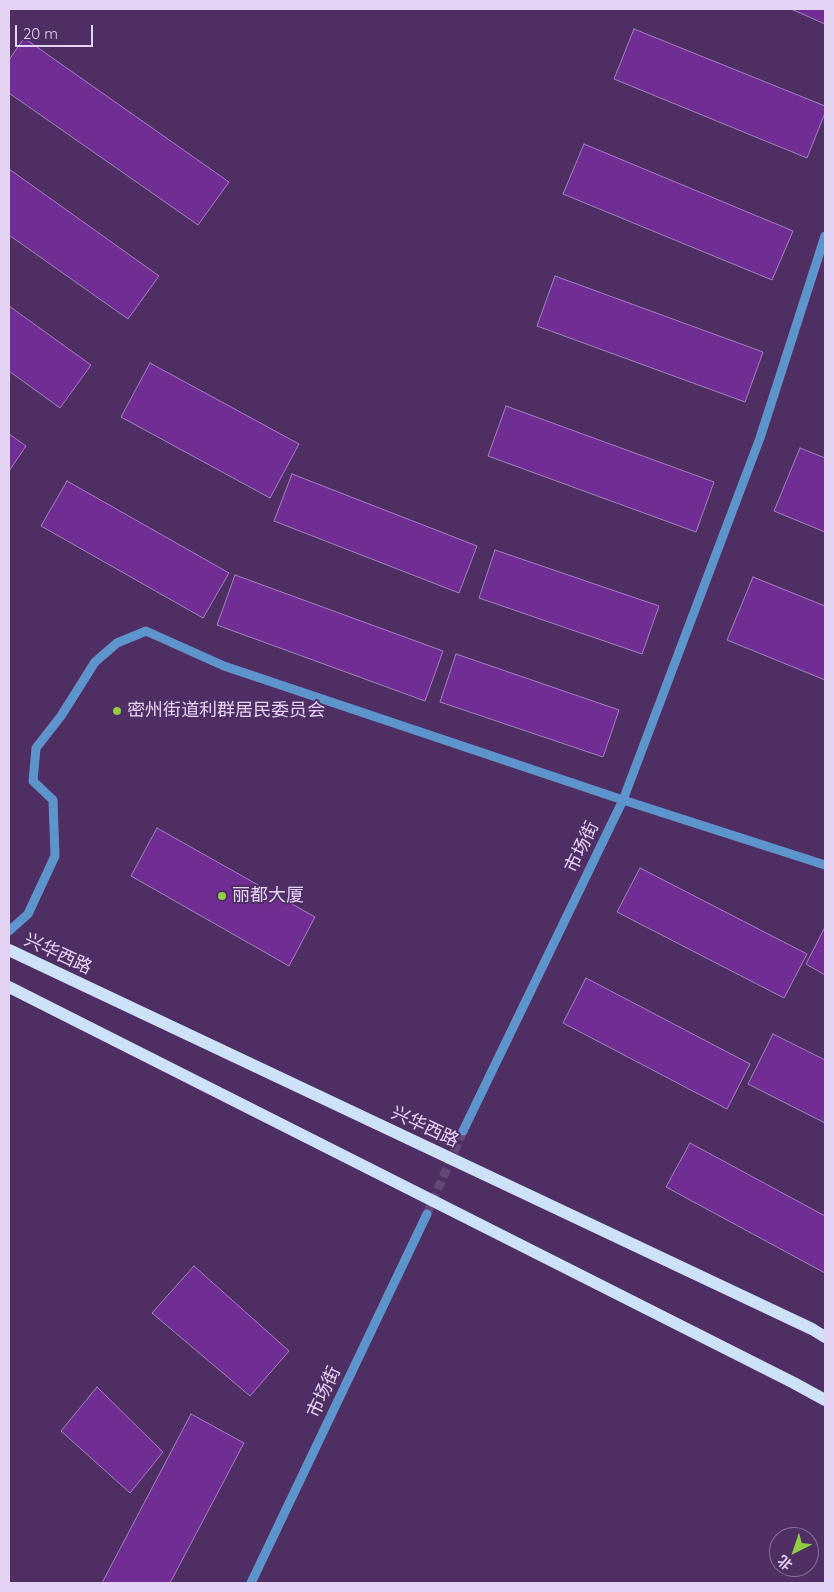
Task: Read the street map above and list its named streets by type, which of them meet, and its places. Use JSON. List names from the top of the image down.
{
  "streets": {
    "main road": ["兴华西路"],
    "street": ["市场街"]
  },
  "places": ["密州街道利群居民委员会", "丽都大厦"],
  "scale_bar": "20 m",
  "north": "bottom left"
}
